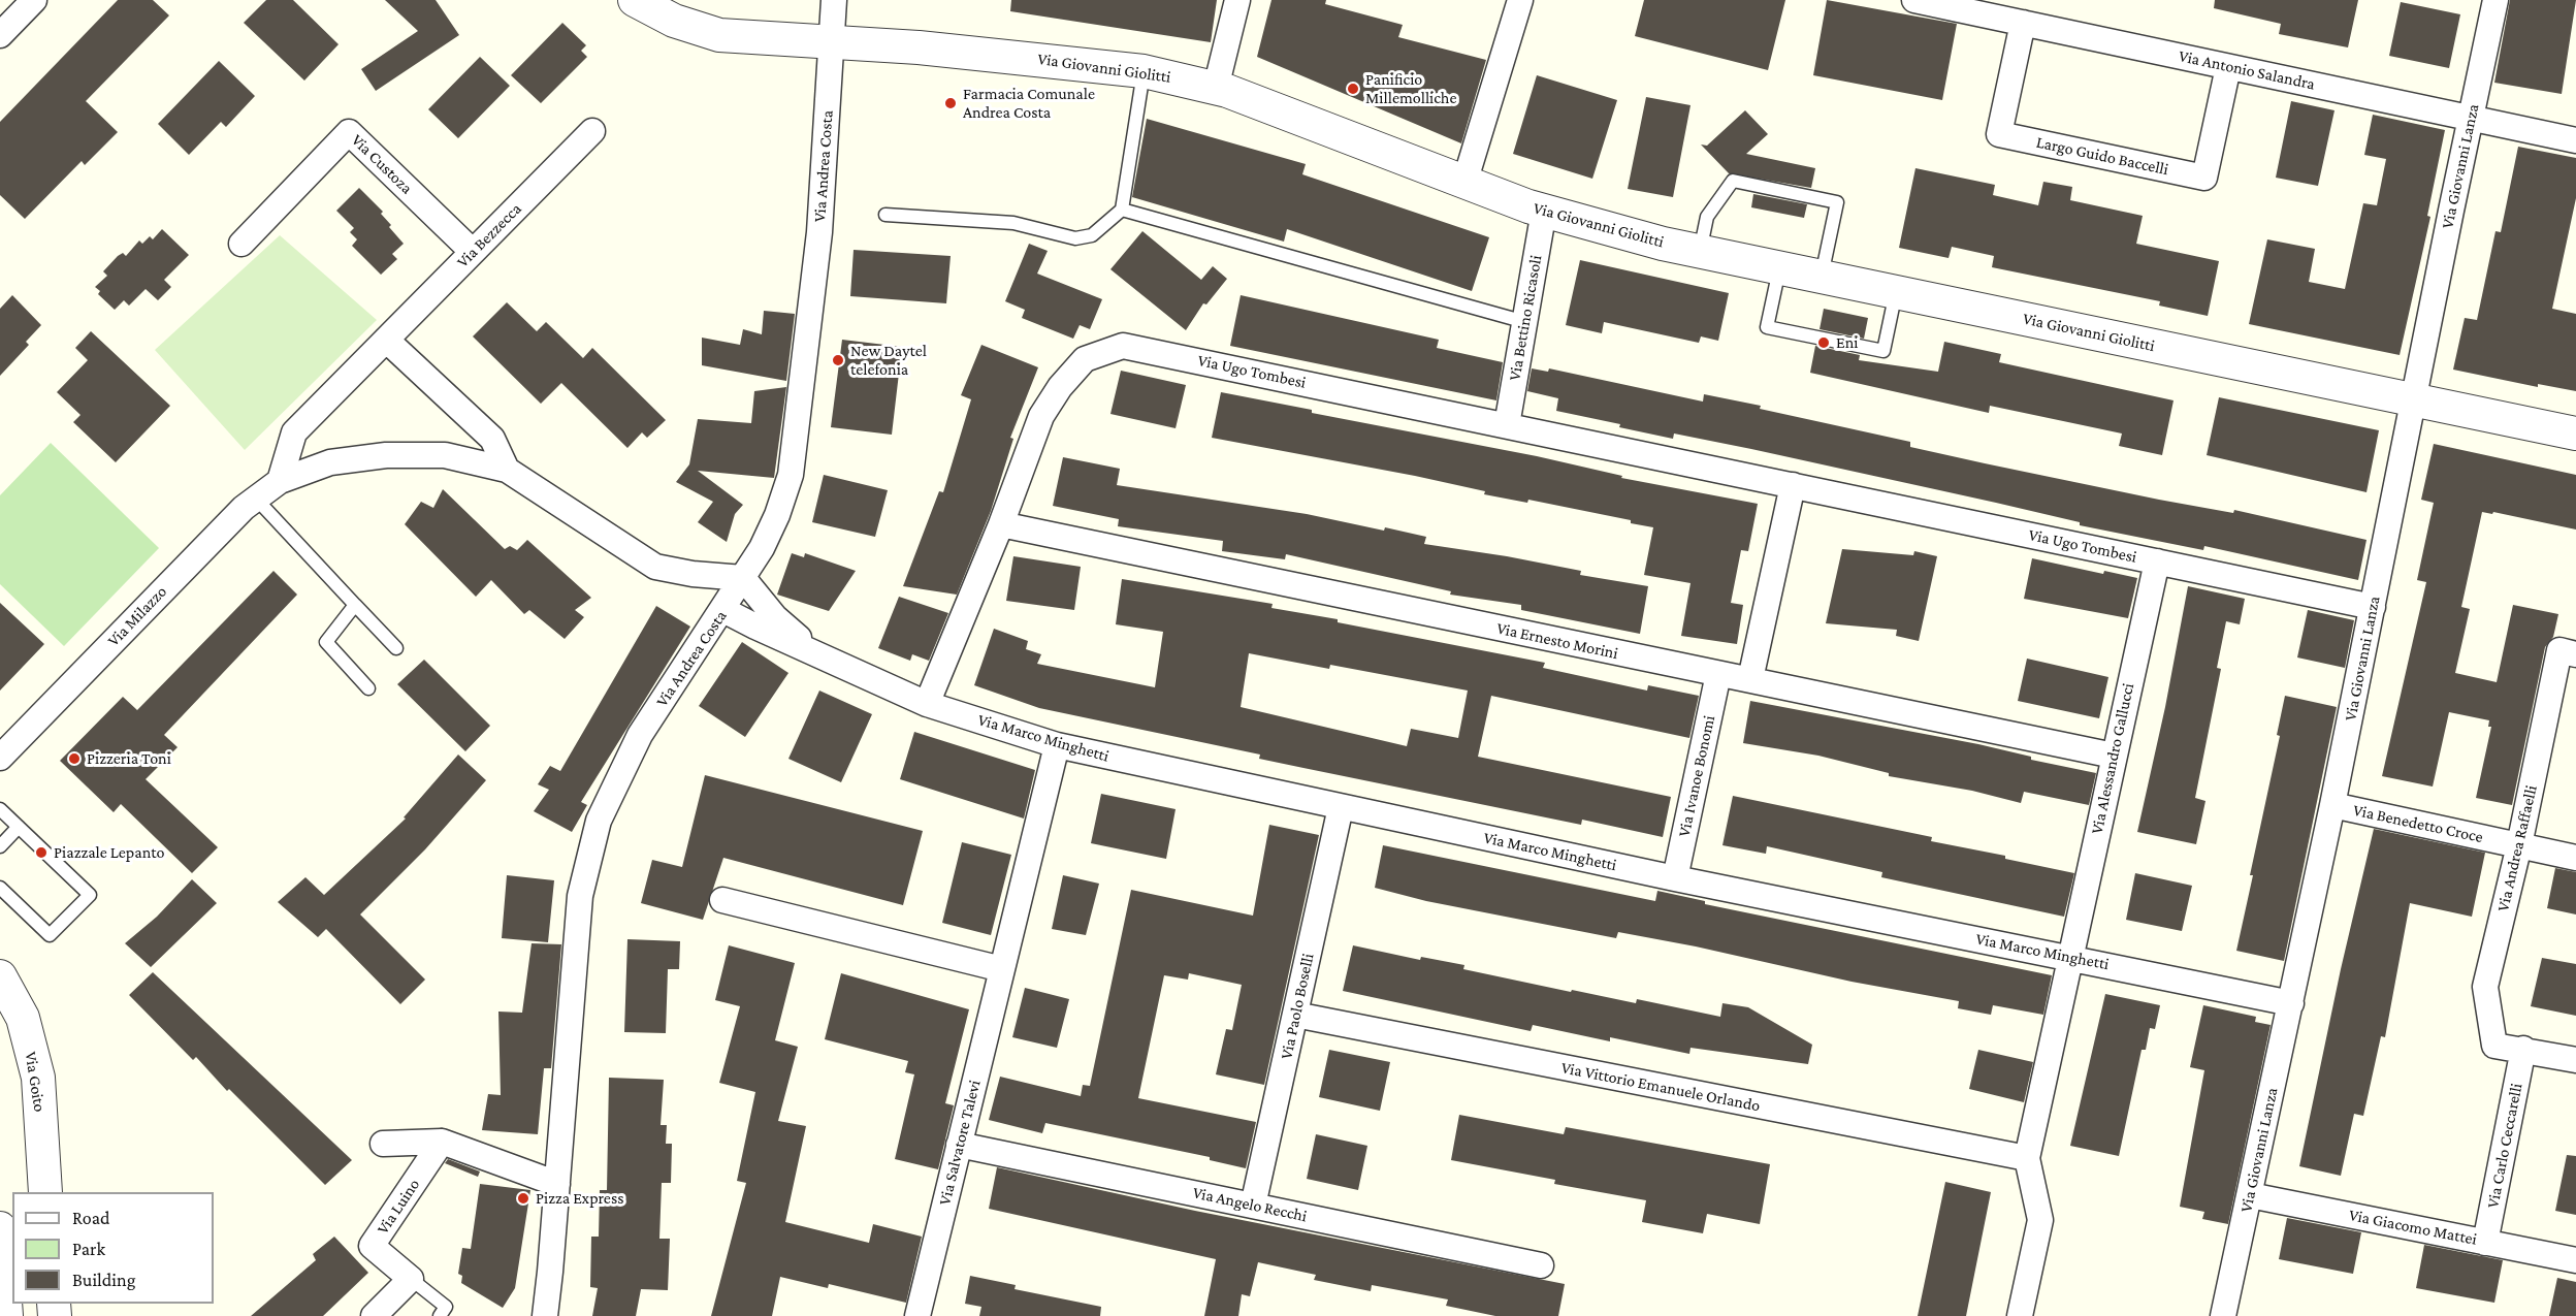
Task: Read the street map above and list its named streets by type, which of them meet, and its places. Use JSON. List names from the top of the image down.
{
  "streets": {
    "street": [
      "Via Giovanni Giolitti",
      "Via Antonio Salandra",
      "Largo Guido Baccelli",
      "Via Custoza",
      "Via Andrea Costa",
      "Via Giovanni Lanza",
      "Via Bezzecca",
      "Via Bettino Ricasoli",
      "Via Ugo Tombesi",
      "Via Milazzo",
      "Via Ernesto Morini",
      "Via Marco Minghetti",
      "Via Alessandro Gallucci",
      "Via Ivanoe Bonomi",
      "Via Benedetto Croce",
      "Via Andrea Raffaelli",
      "Via Paolo Boselli",
      "Via Goito",
      "Via Vittorio Emanuele Orlando",
      "Via Salvatore Talevi",
      "Via Carlo Ceccarelli",
      "Via Angelo Recchi",
      "Via Luino",
      "Via Giacomo Mattei"
    ]
  },
  "crossings": [
    ["Via Giovanni Giolitti", "Via Andrea Costa"],
    ["Via Giovanni Giolitti", "Via Giovanni Lanza"],
    ["Via Giovanni Giolitti", "Via Bettino Ricasoli"],
    ["Via Antonio Salandra", "Largo Guido Baccelli"],
    ["Via Antonio Salandra", "Via Giovanni Lanza"],
    ["Via Custoza", "Via Bezzecca"],
    ["Via Andrea Costa", "Via Milazzo"],
    ["Via Andrea Costa", "Via Marco Minghetti"],
    ["Via Giovanni Lanza", "Via Ugo Tombesi"],
    ["Via Giovanni Lanza", "Via Marco Minghetti"],
    ["Via Giovanni Lanza", "Via Benedetto Croce"],
    ["Via Giovanni Lanza", "Via Giacomo Mattei"],
    ["Via Bettino Ricasoli", "Via Ugo Tombesi"],
    ["Via Ugo Tombesi", "Via Ernesto Morini"],
    ["Via Ugo Tombesi", "Via Marco Minghetti"],
    ["Via Ugo Tombesi", "Via Alessandro Gallucci"],
    ["Via Milazzo", "Via Marco Minghetti"],
    ["Via Ernesto Morini", "Via Alessandro Gallucci"],
    ["Via Ernesto Morini", "Via Ivanoe Bonomi"],
    ["Via Marco Minghetti", "Via Alessandro Gallucci"],
    ["Via Marco Minghetti", "Via Ivanoe Bonomi"],
    ["Via Marco Minghetti", "Via Paolo Boselli"],
    ["Via Marco Minghetti", "Via Salvatore Talevi"],
    ["Via Alessandro Gallucci", "Via Vittorio Emanuele Orlando"],
    ["Via Benedetto Croce", "Via Andrea Raffaelli"],
    ["Via Andrea Raffaelli", "Via Carlo Ceccarelli"],
    ["Via Paolo Boselli", "Via Vittorio Emanuele Orlando"],
    ["Via Paolo Boselli", "Via Angelo Recchi"],
    ["Via Salvatore Talevi", "Via Angelo Recchi"],
    ["Via Carlo Ceccarelli", "Via Giacomo Mattei"]
  ],
  "places": [
    "Panificio Millemolliche",
    "Farmacia Comunale Andrea Costa",
    "Eni",
    "New Daytel telefonia",
    "Pizzeria Toni",
    "Piazzale Lepanto",
    "Pizza Express"
  ],
  "legend": ["Road", "Park", "Building"]
}
